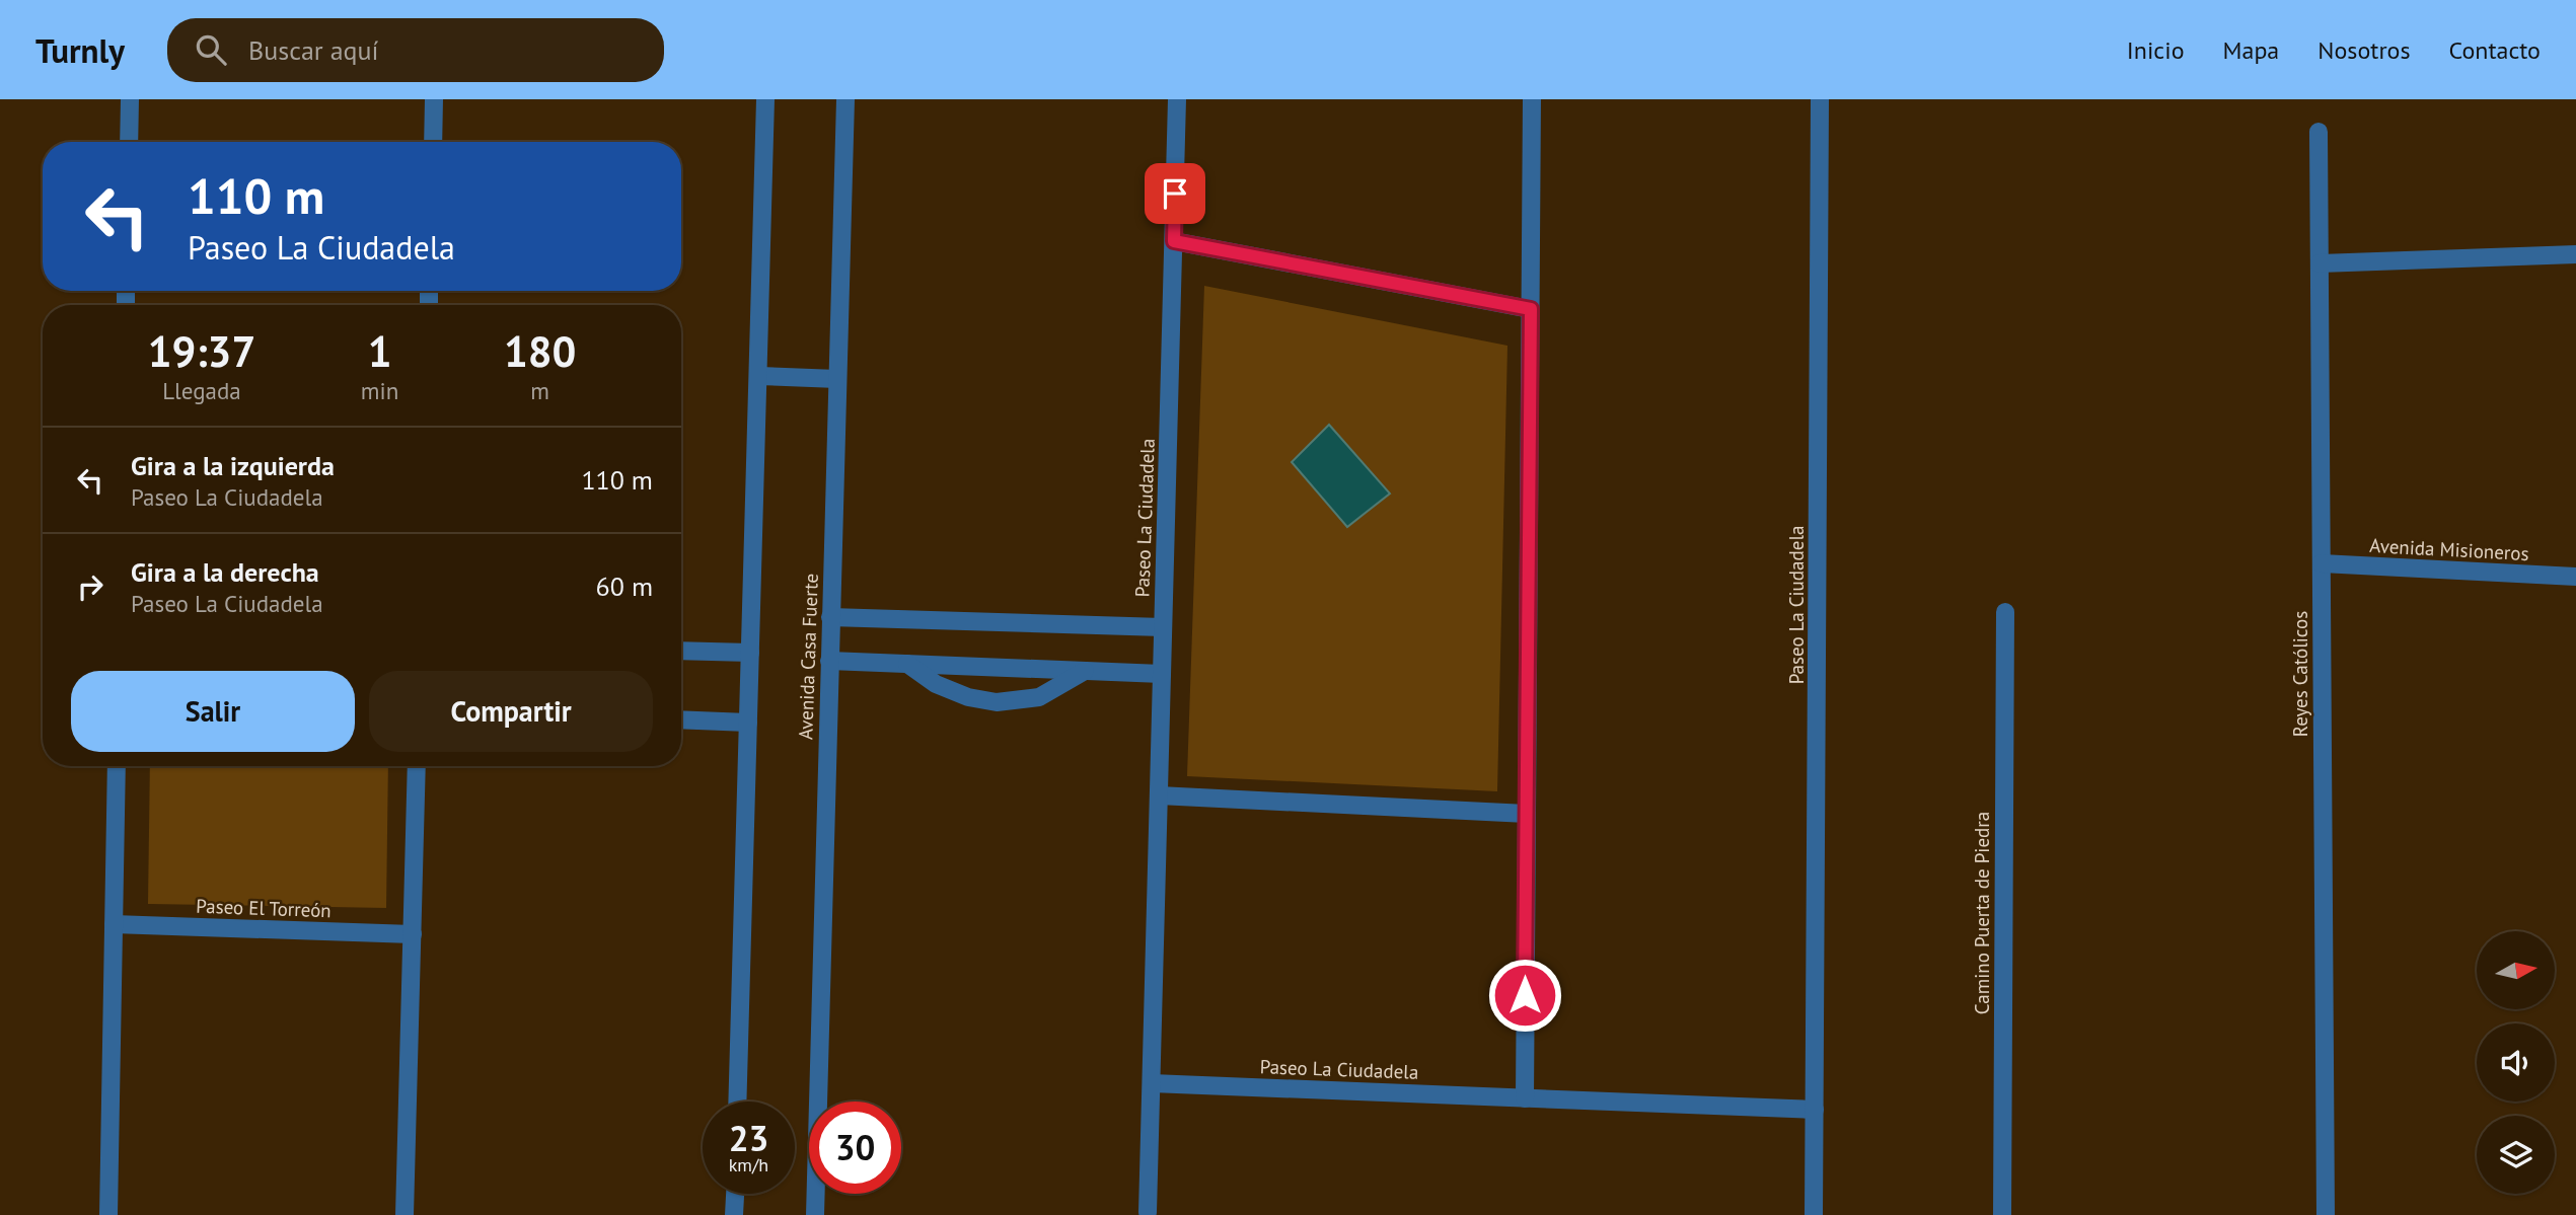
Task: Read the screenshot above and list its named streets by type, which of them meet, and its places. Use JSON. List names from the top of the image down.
{
  "streets": {
    "street": [
      "Paseo La Ciudadela",
      "Avenida Misioneros",
      "Avenida Casa Fuerte",
      "Reyes Católicos",
      "Paseo El Torreón",
      "Camino Puerta de Piedra"
    ]
  },
  "crossings": [
    ["Avenida Misioneros", "Reyes Católicos"]
  ],
  "north": "right",
  "page": {
    "header": "Turnly",
    "search": "Buscar aquí",
    "nav": [
      "Inicio",
      "Mapa",
      "Nosotros",
      "Contacto"
    ],
    "turn": ["110 m", "Paseo La Ciudadela"],
    "eta": [
      "19:37",
      "Llegada",
      "1",
      "min",
      "180",
      "m"
    ],
    "list": [
      {
        "name": "Gira a la izquierda",
        "note": "Paseo La Ciudadela",
        "value": "110 m"
      },
      {
        "name": "Gira a la derecha",
        "note": "Paseo La Ciudadela",
        "value": "60 m"
      }
    ],
    "buttons": ["Salir", "Compartir"],
    "speed": "23 km/h",
    "limit": "30"
  }
}
